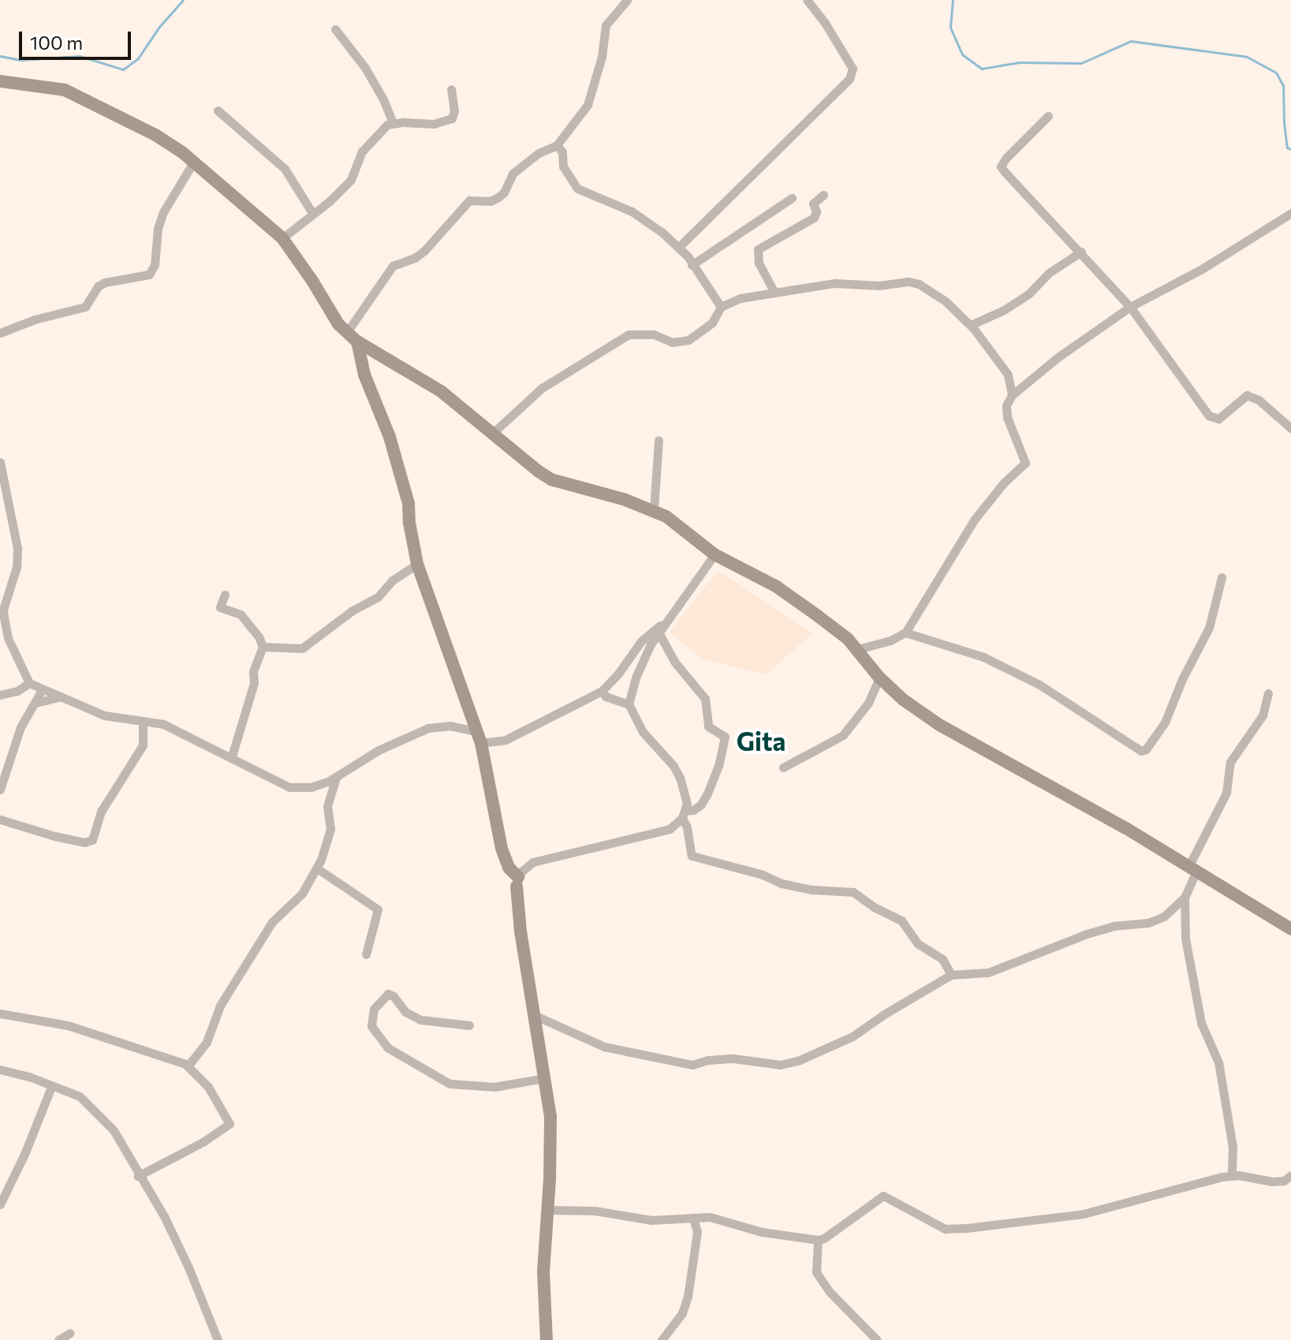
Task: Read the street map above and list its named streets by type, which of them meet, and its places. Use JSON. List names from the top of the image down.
{
  "districts": ["Gita"],
  "scale_bar": "100 m"
}
